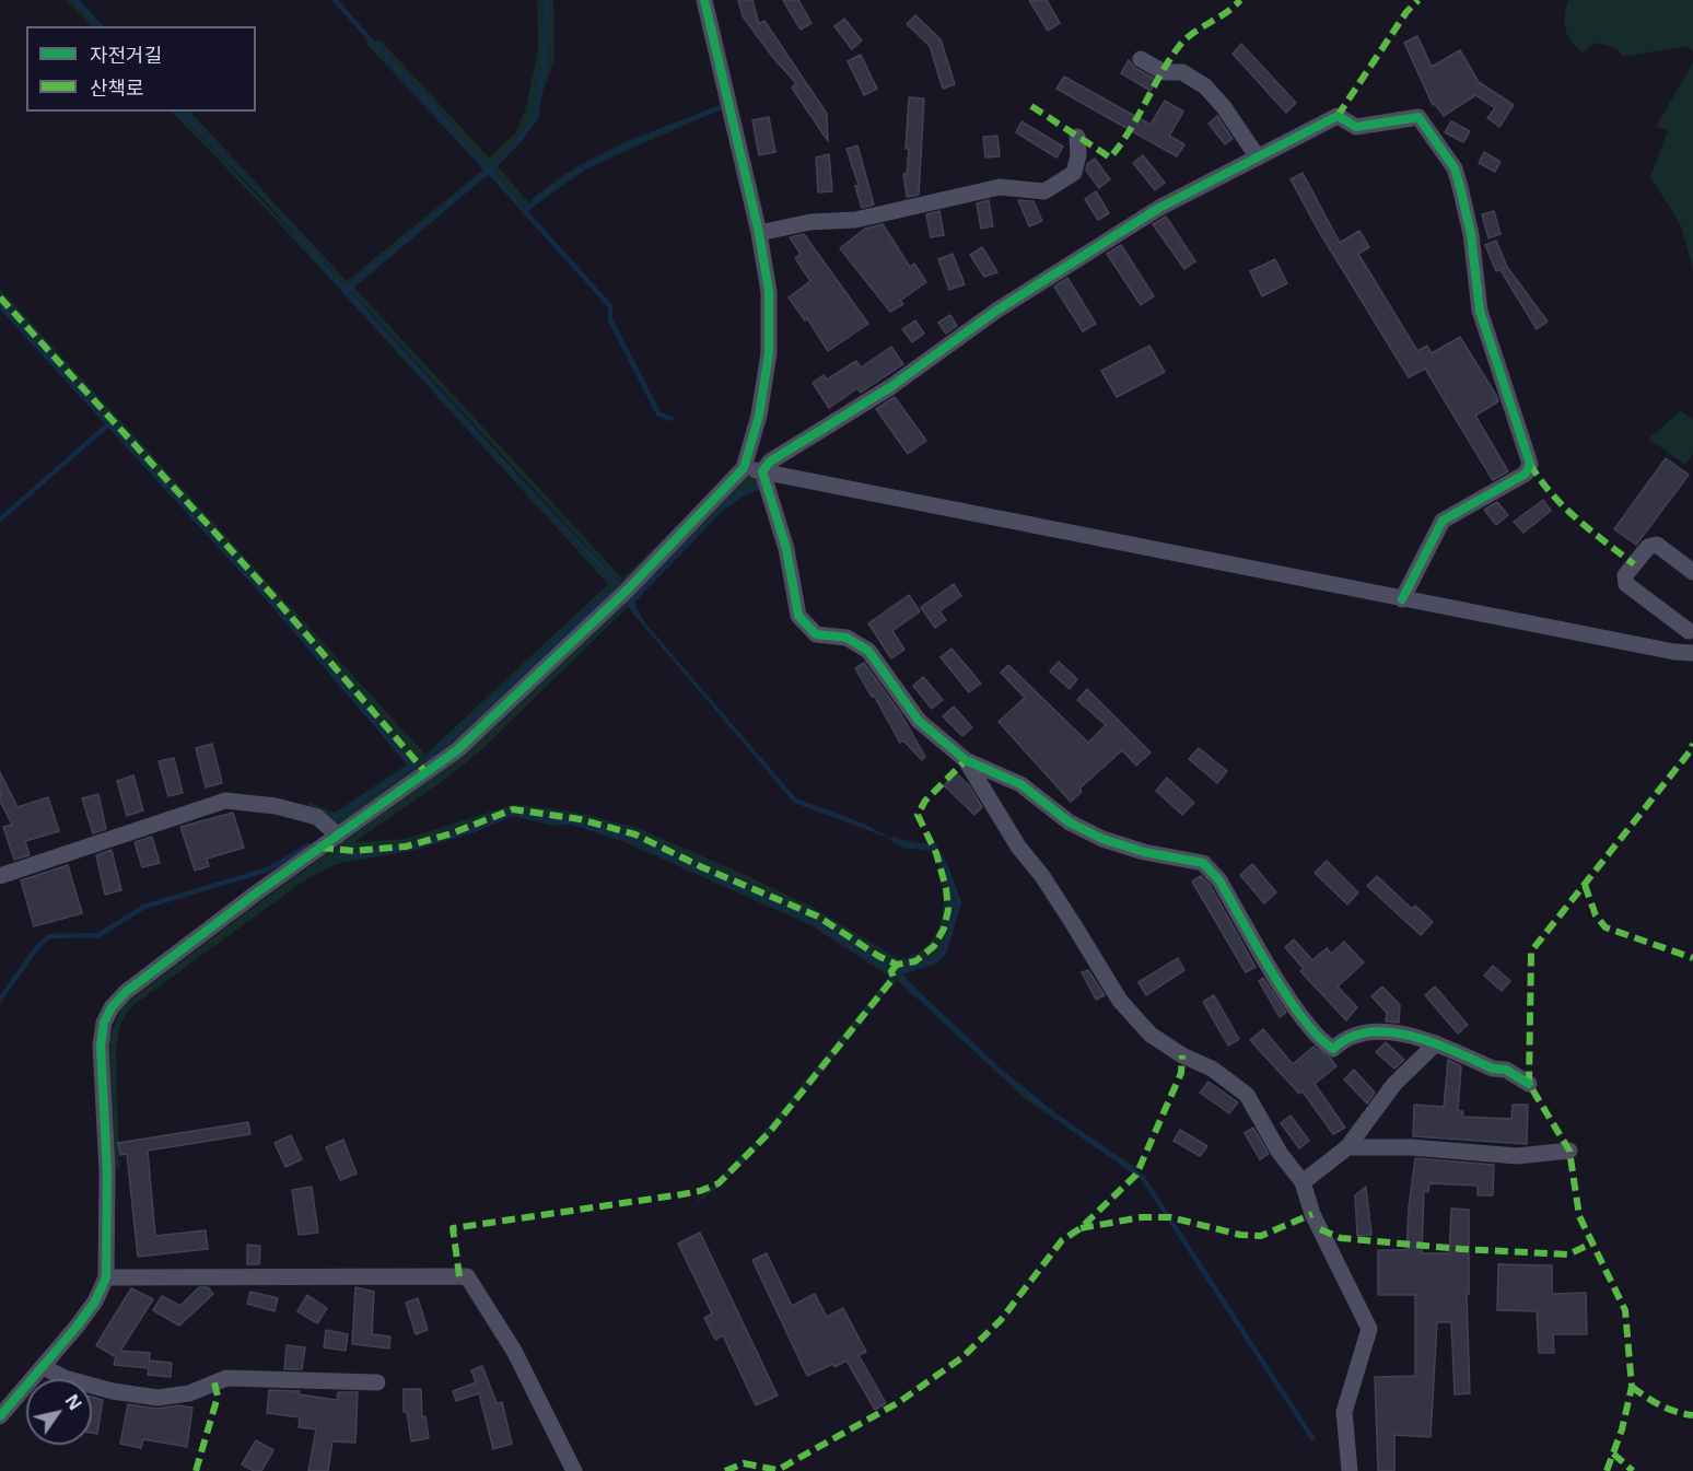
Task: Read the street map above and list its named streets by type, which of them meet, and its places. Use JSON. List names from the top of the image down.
{
  "legend": ["자전거길", "산책로"],
  "north": "top right"
}
